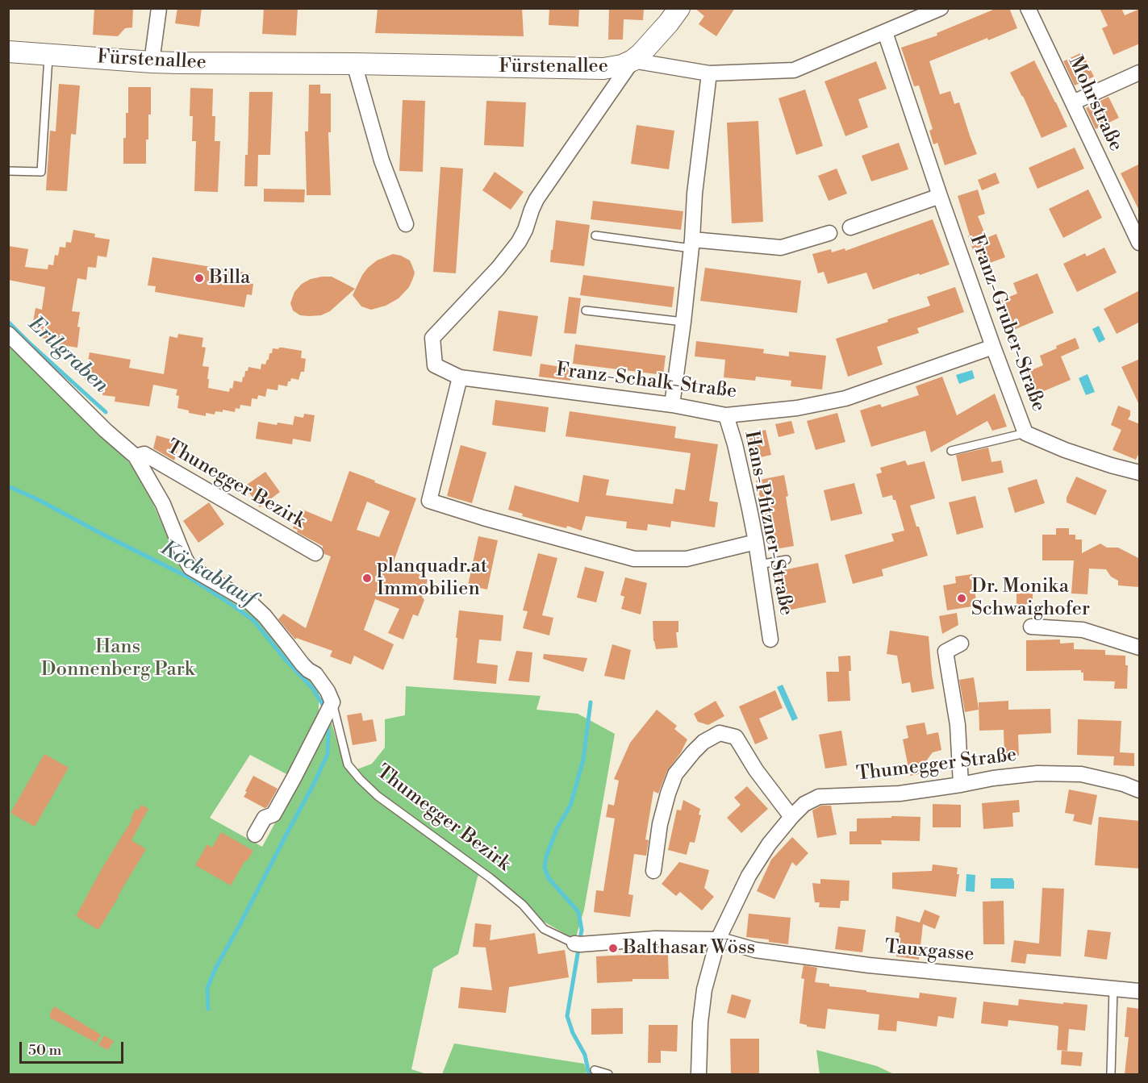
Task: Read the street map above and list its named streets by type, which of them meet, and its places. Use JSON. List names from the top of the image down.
{
  "streets": {
    "street": [
      "Fürstenallee",
      "Mohrstraße",
      "Franz-Gruber-Straße",
      "Franz-Schalk-Straße",
      "Thunegger Bezirk",
      "Hans-Pfitzner-Straße",
      "Thumegger Straße",
      "Thumegger Bezirk",
      "Tauxgasse"
    ]
  },
  "crossings": [
    ["Fürstenallee", "Franz-Gruber-Straße"],
    ["Fürstenallee", "Franz-Schalk-Straße"],
    ["Franz-Gruber-Straße", "Franz-Schalk-Straße"],
    ["Franz-Schalk-Straße", "Hans-Pfitzner-Straße"],
    ["Thunegger Bezirk", "Thumegger Bezirk"],
    ["Thumegger Straße", "Thumegger Bezirk"],
    ["Thumegger Straße", "Tauxgasse"],
    ["Thumegger Bezirk", "Tauxgasse"]
  ],
  "water": ["Ertlgraben", "Köckablauf"],
  "parks": ["Hans Donnenberg Park"],
  "places": [
    "Billa",
    "planquadr.at Immobilien",
    "Dr. Monika Schwaighofer",
    "Balthasar Wöss"
  ],
  "scale_bar": "50 m"
}
